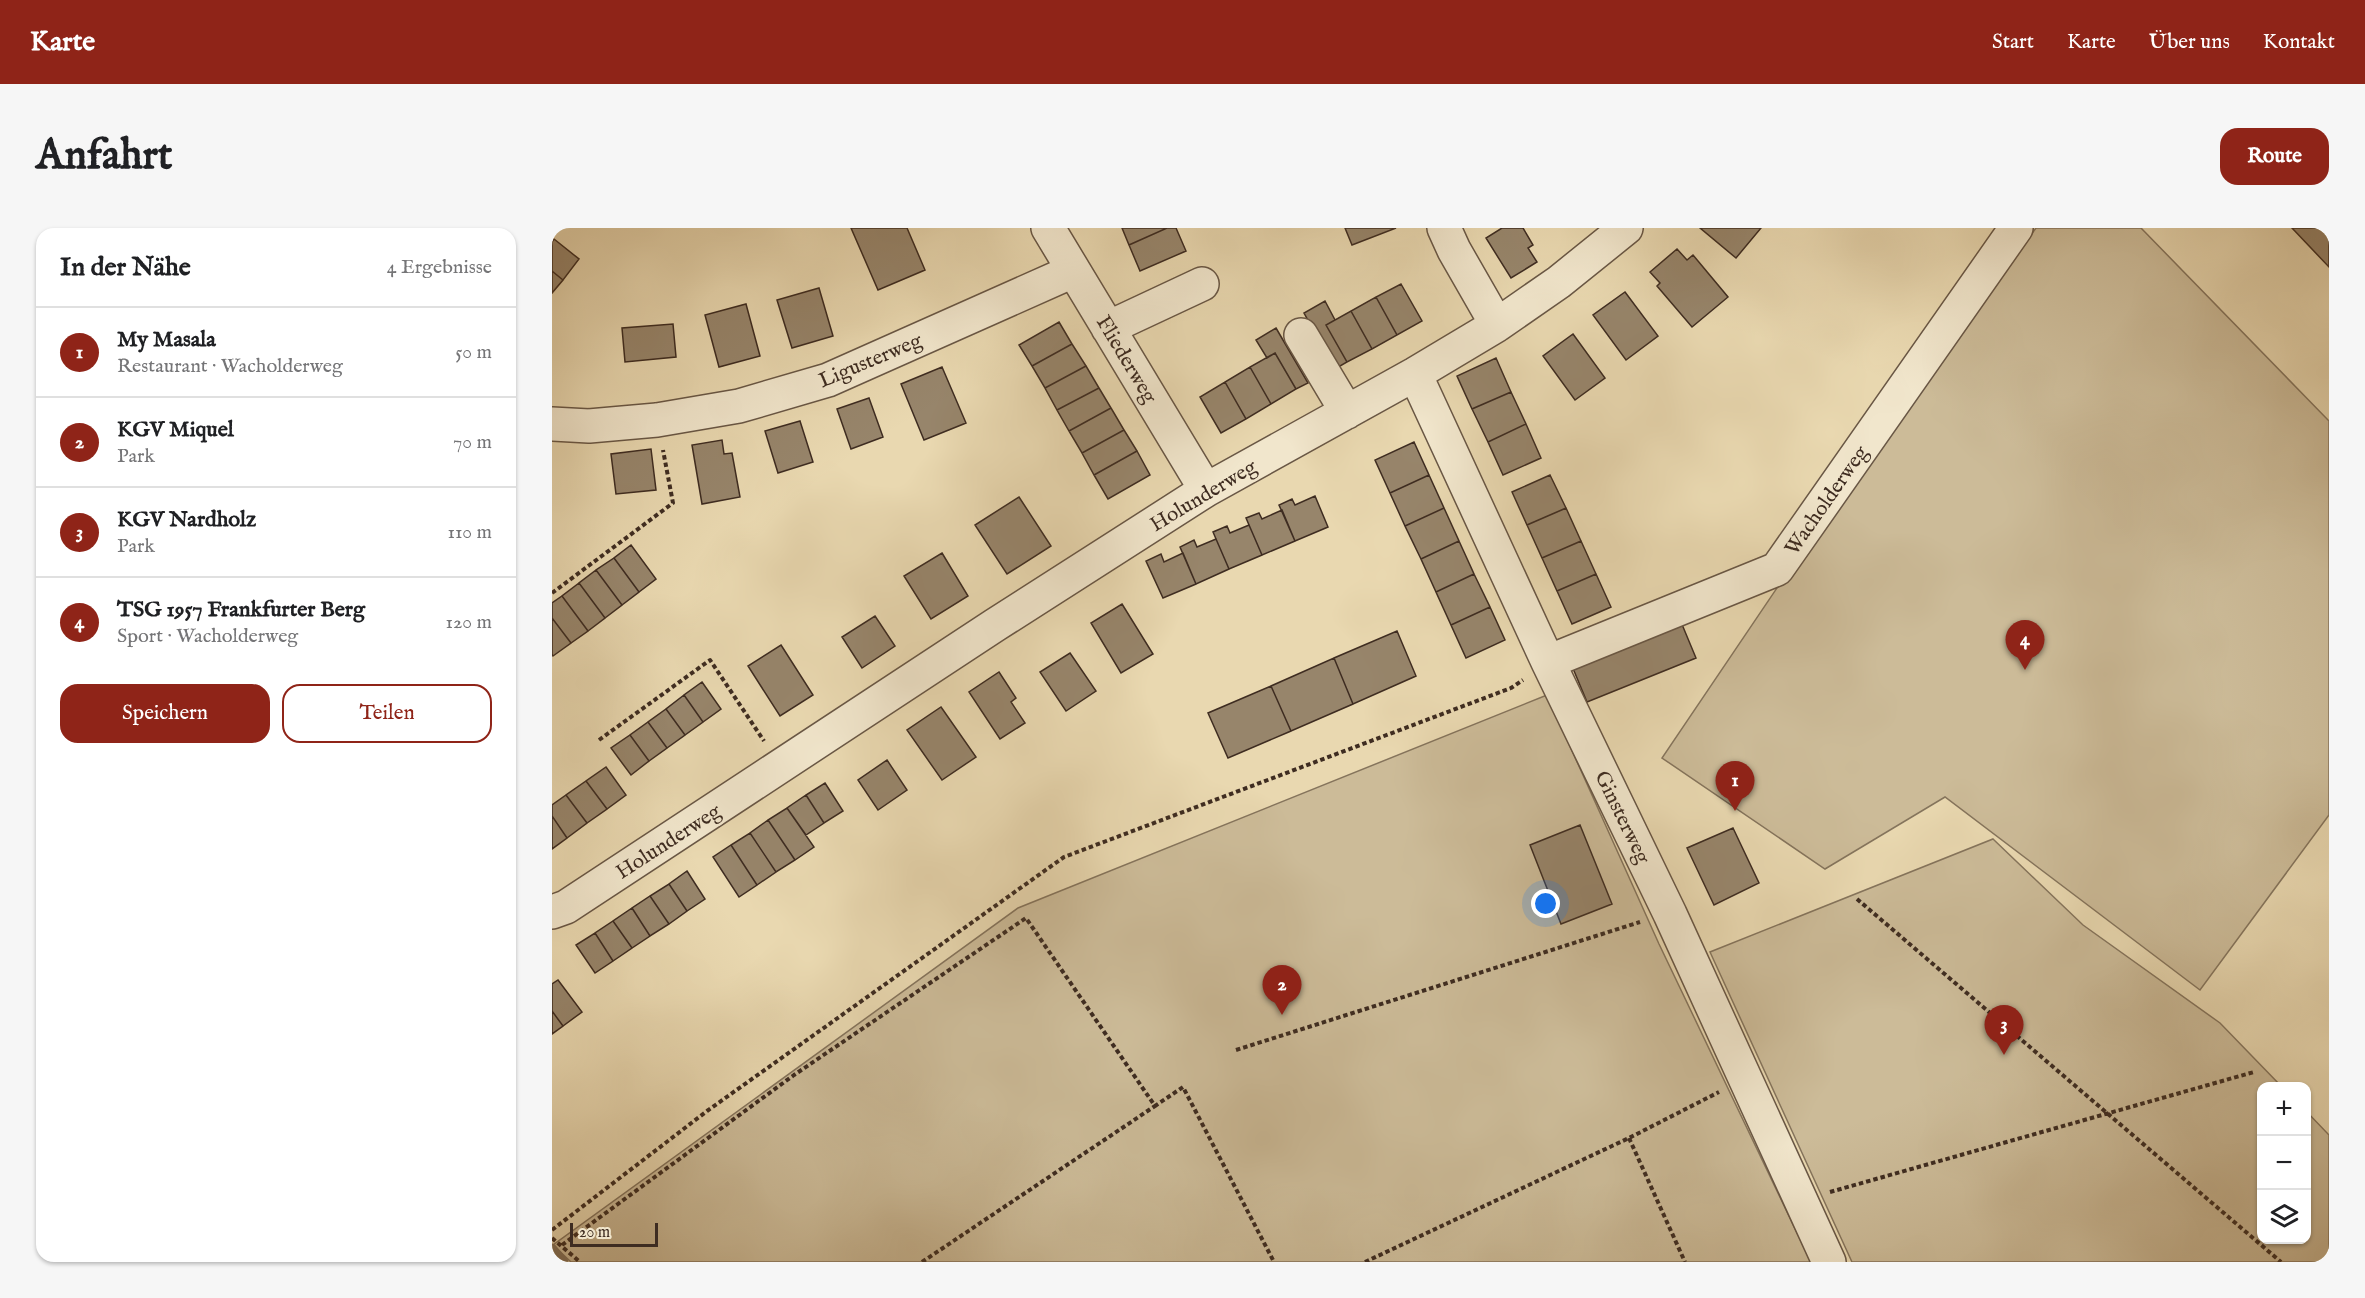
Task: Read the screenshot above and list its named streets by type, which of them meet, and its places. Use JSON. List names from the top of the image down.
{
  "streets": {
    "street": [
      "Fliederweg",
      "Ligusterweg",
      "Holunderweg",
      "Wacholderweg",
      "Ginsterweg"
    ]
  },
  "crossings": [
    ["Fliederweg", "Ligusterweg"],
    ["Fliederweg", "Holunderweg"],
    ["Holunderweg", "Ginsterweg"],
    ["Wacholderweg", "Ginsterweg"]
  ],
  "scale_bar": "20 m",
  "page": {
    "header": "Karte",
    "nav": [
      "Start",
      "Karte",
      "Über uns",
      "Kontakt"
    ],
    "buttons": [
      "Route",
      ["Speichern", "Teilen"]
    ],
    "title": "Anfahrt",
    "heading": ["In der Nähe", "4 Ergebnisse"],
    "list": [
      {
        "mark": "1",
        "name": "My Masala",
        "note": "Restaurant · Wacholderweg",
        "value": "50 m"
      },
      {
        "mark": "2",
        "name": "KGV Miquel",
        "note": "Park",
        "value": "70 m"
      },
      {
        "mark": "3",
        "name": "KGV Nardholz",
        "note": "Park",
        "value": "110 m"
      },
      {
        "mark": "4",
        "name": "TSG 1957 Frankfurter Berg",
        "note": "Sport · Wacholderweg",
        "value": "120 m"
      }
    ],
    "pins": [
      "4",
      "1",
      "2",
      "3"
    ],
    "map_buttons": ["+", "−"],
    "scale": "20 m"
  }
}
